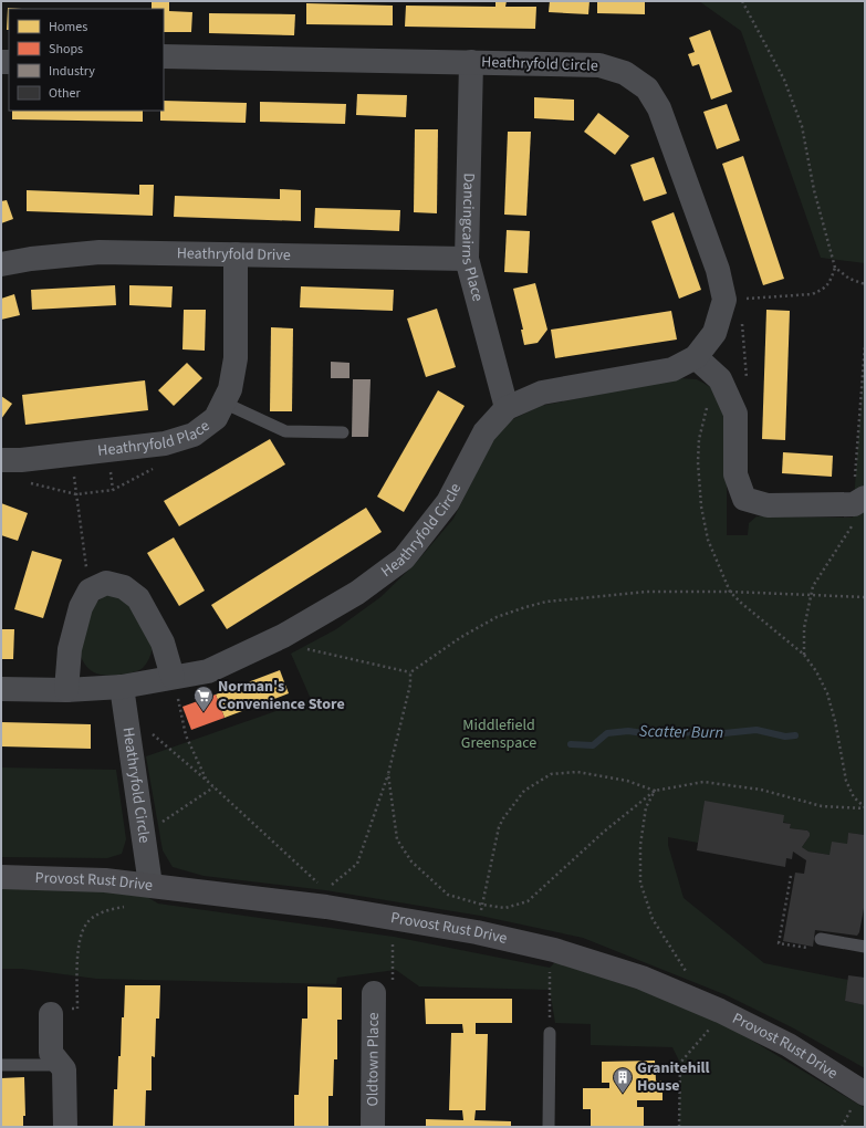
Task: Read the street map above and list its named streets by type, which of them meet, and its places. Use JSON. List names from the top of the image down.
{
  "streets": {
    "street": [
      "Heathryfold Circle",
      "Dancingcairns Place",
      "Heathryfold Drive",
      "Heathryfold Place",
      "Provost Rust Drive",
      "Oldtown Place"
    ]
  },
  "crossings": [
    ["Heathryfold Circle", "Dancingcairns Place"],
    ["Heathryfold Circle", "Provost Rust Drive"],
    ["Dancingcairns Place", "Heathryfold Drive"],
    ["Heathryfold Drive", "Heathryfold Place"]
  ],
  "water": ["Scatter Burn"],
  "parks": ["Middlefield Greenspace"],
  "places": {
    "supermarket": ["Norman's Convenience Store"],
    "building": ["Granitehill House"]
  },
  "legend": [
    "Homes",
    "Shops",
    "Industry",
    "Other"
  ]
}
